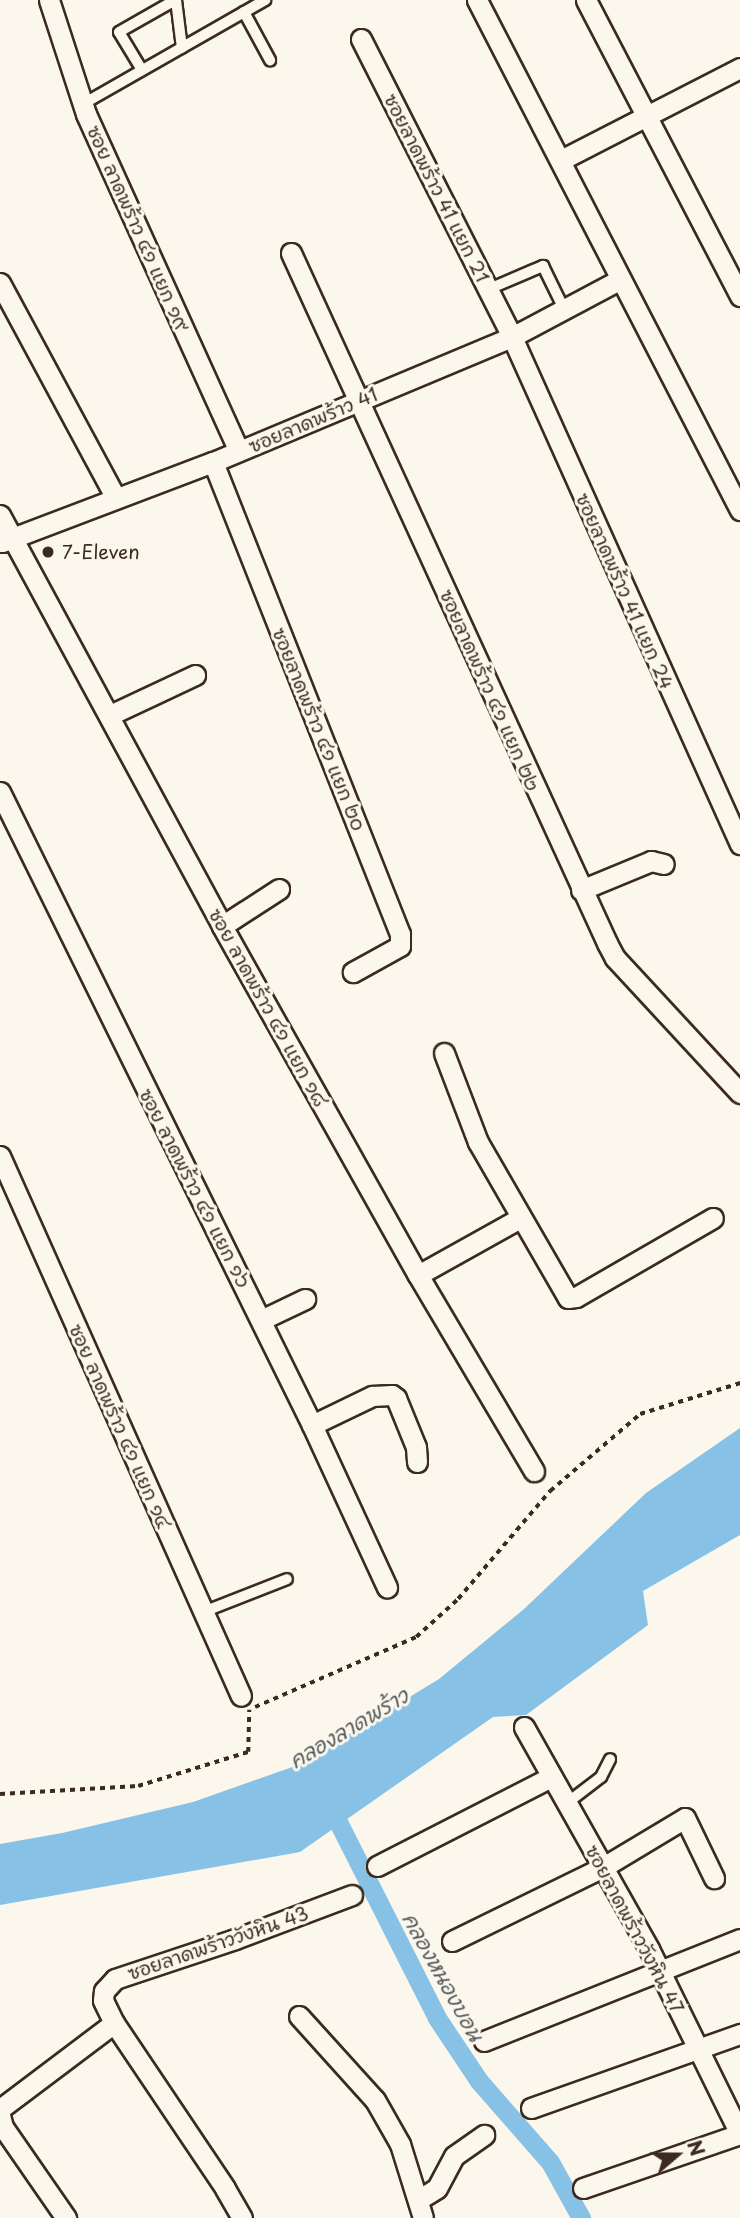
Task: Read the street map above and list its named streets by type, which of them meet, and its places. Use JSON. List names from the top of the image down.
{
  "streets": {
    "street": [
      "ซอยลาดพร้าว 41 แยก 21",
      "ซอย ลาดพร้าว ๔๑ แยก ๑๙",
      "ซอยลาดพร้าว 41",
      "ซอยลาดพร้าว 41 แยก 24",
      "ซอยลาดพร้าว ๔๑ แยก ๒๒",
      "ซอยลาดพร้าว ๔๑ แยก ๒๐",
      "ซอย ลาดพร้าว ๔๑ แยก ๑๘",
      "ซอย ลาดพร้าว ๔๑ แยก ๑๖",
      "ซอย ลาดพร้าว ๔๑ แยก ๑๔",
      "ซอยลาดพร้าววังหิน 47",
      "ซอยลาดพร้าววังหิน 43"
    ]
  },
  "crossings": [
    ["ซอยลาดพร้าว 41 แยก 21", "ซอยลาดพร้าว 41"],
    ["ซอยลาดพร้าว 41 แยก 21", "ซอยลาดพร้าว 41 แยก 24"],
    ["ซอย ลาดพร้าว ๔๑ แยก ๑๙", "ซอยลาดพร้าว 41"],
    ["ซอยลาดพร้าว 41", "ซอยลาดพร้าว 41 แยก 24"],
    ["ซอยลาดพร้าว 41", "ซอยลาดพร้าว ๔๑ แยก ๒๒"],
    ["ซอยลาดพร้าว 41", "ซอยลาดพร้าว ๔๑ แยก ๒๐"],
    ["ซอยลาดพร้าว 41", "ซอย ลาดพร้าว ๔๑ แยก ๑๘"]
  ],
  "water": ["คลองลาดพร้าว", "คลองหนองบอน"],
  "places": ["7-Eleven"],
  "north": "right"
}
